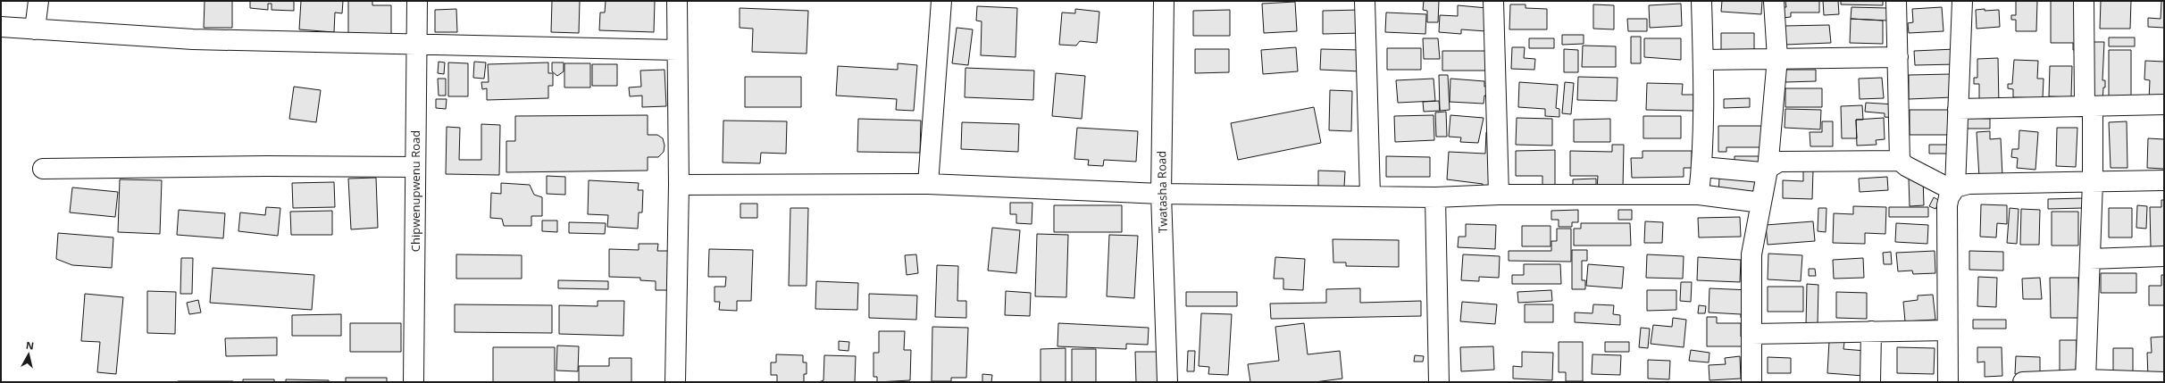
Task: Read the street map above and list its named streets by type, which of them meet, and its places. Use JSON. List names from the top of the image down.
{
  "streets": {
    "street": ["Chipwenupwenu Road", "Twatasha Road"]
  },
  "north": "top"
}
